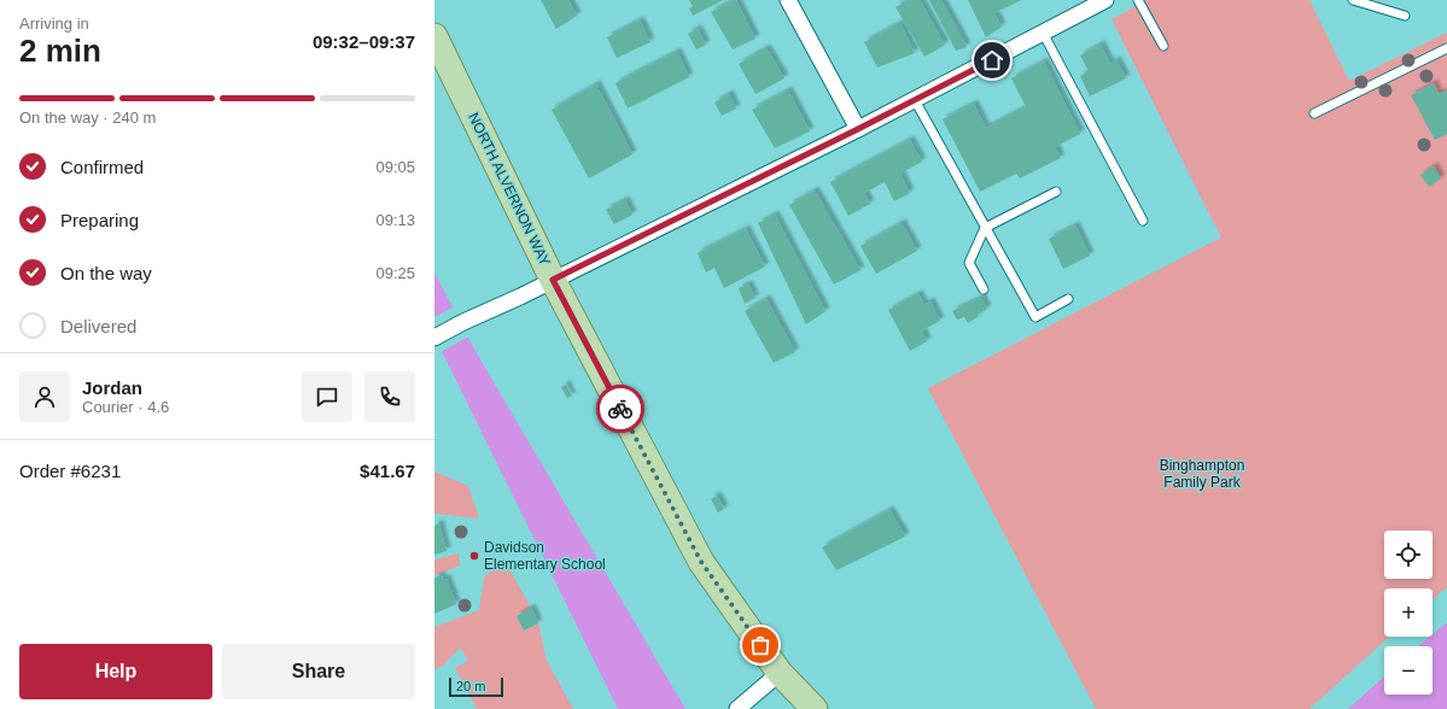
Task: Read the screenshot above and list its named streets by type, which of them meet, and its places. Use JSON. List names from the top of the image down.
{
  "streets": {
    "main road": ["NORTH ALVERNON WAY"]
  },
  "parks": ["Binghampton Family Park"],
  "places": ["Davidson Elementary School"],
  "scale_bar": "20 m",
  "page": {
    "heading": ["2 min", "Arriving in", "09:32–09:37"],
    "panel": [
      "Jordan",
      "Courier · 4.6",
      "Order #6231",
      "$41.67"
    ],
    "bar": "On the way · 240 m",
    "list": [
      ["Confirmed", "09:05"],
      ["Preparing", "09:13"],
      ["On the way", "09:25"],
      "Delivered"
    ],
    "map_buttons": ["+", "−"],
    "buttons": ["Help", "Share"],
    "scale": "20 m"
  }
}
